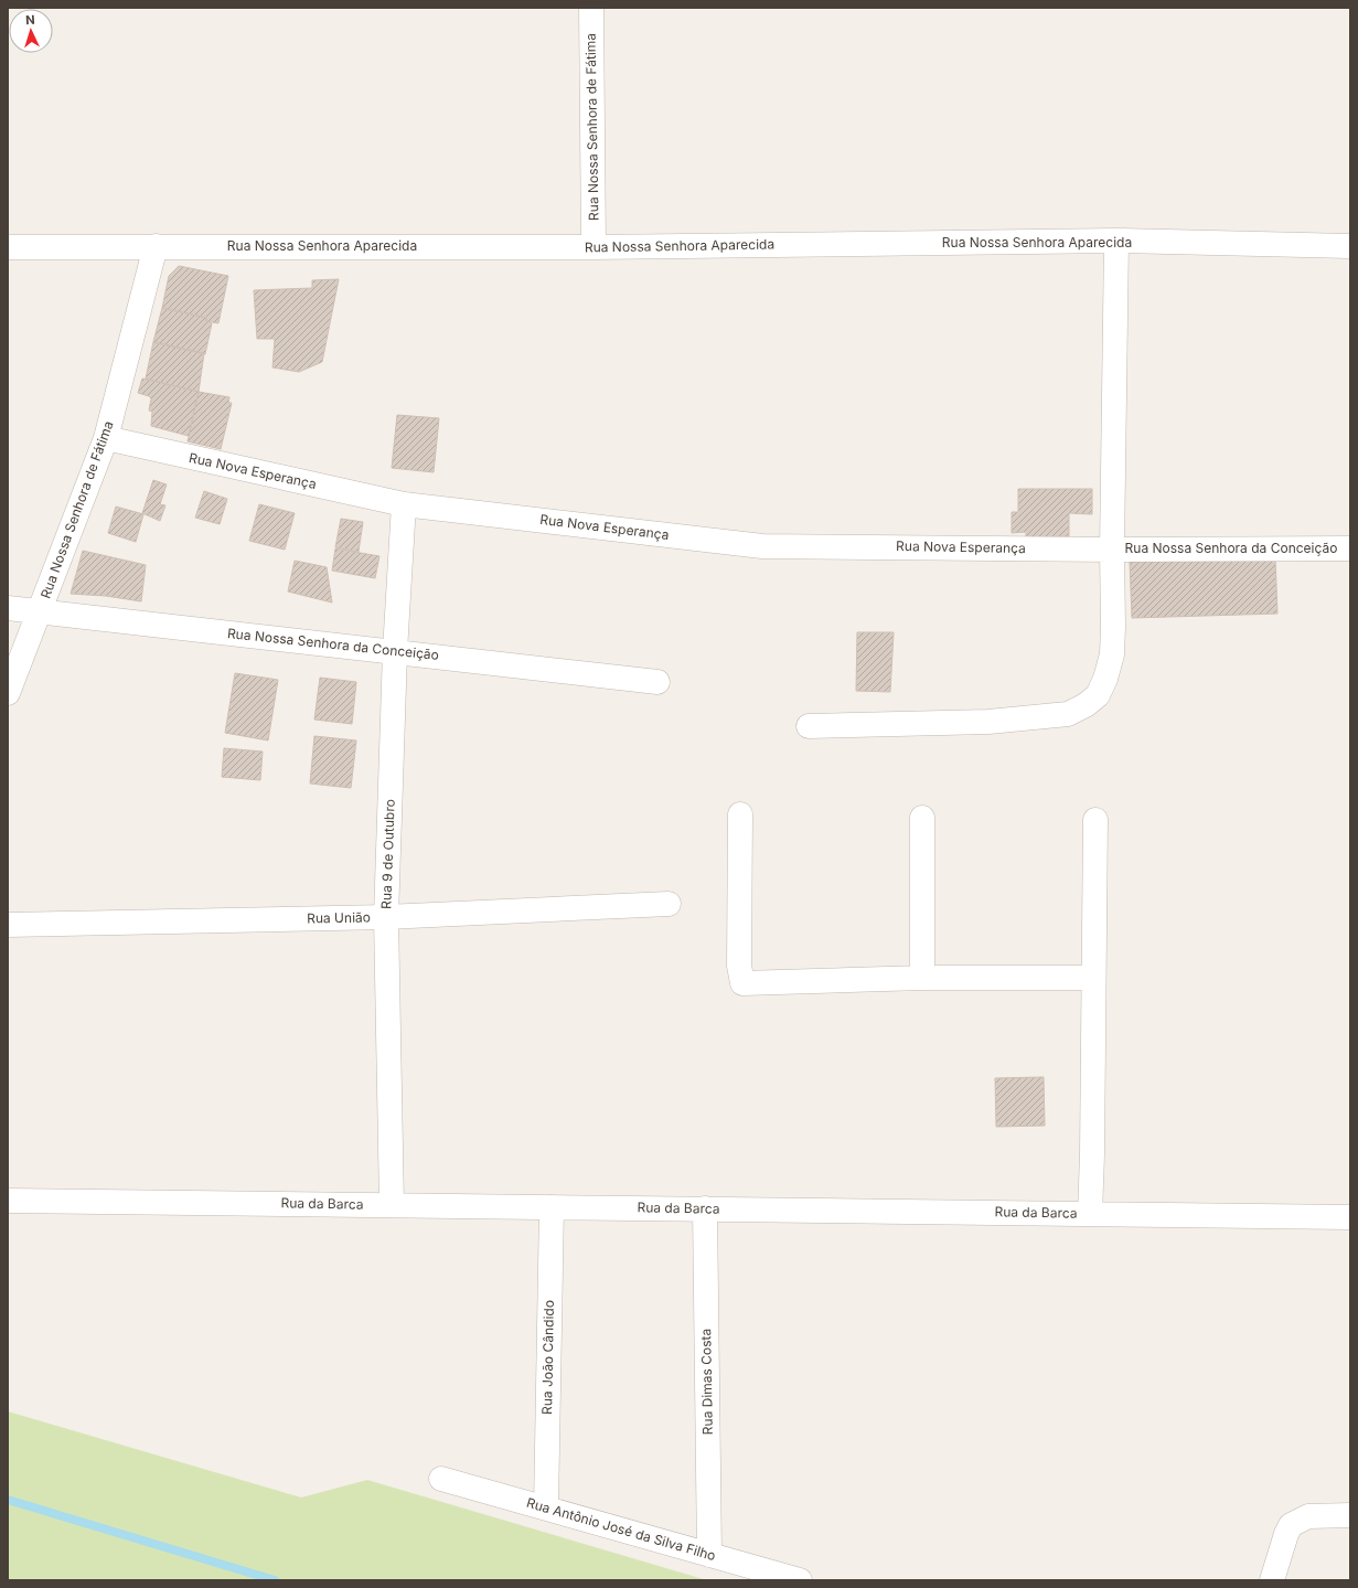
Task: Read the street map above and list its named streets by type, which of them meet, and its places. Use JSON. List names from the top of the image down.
{
  "streets": {
    "street": [
      "Rua Nossa Senhora de Fátima",
      "Rua Nossa Senhora Aparecida",
      "Rua Nova Esperança",
      "Rua Nossa Senhora da Conceição",
      "Rua 9 de Outubro",
      "Rua União",
      "Rua da Barca",
      "Rua João Cândido",
      "Rua Dimas Costa",
      "Rua Antônio José da Silva Filho"
    ]
  },
  "crossings": [
    ["Rua Nossa Senhora de Fátima", "Rua Nossa Senhora Aparecida"],
    ["Rua Nossa Senhora de Fátima", "Rua Nova Esperança"],
    ["Rua Nossa Senhora de Fátima", "Rua Nossa Senhora da Conceição"],
    ["Rua Nova Esperança", "Rua Nossa Senhora da Conceição"],
    ["Rua Nova Esperança", "Rua 9 de Outubro"],
    ["Rua Nossa Senhora da Conceição", "Rua 9 de Outubro"],
    ["Rua 9 de Outubro", "Rua União"],
    ["Rua 9 de Outubro", "Rua da Barca"],
    ["Rua da Barca", "Rua João Cândido"],
    ["Rua da Barca", "Rua Dimas Costa"],
    ["Rua João Cândido", "Rua Antônio José da Silva Filho"],
    ["Rua Dimas Costa", "Rua Antônio José da Silva Filho"]
  ],
  "north": "top"
}
